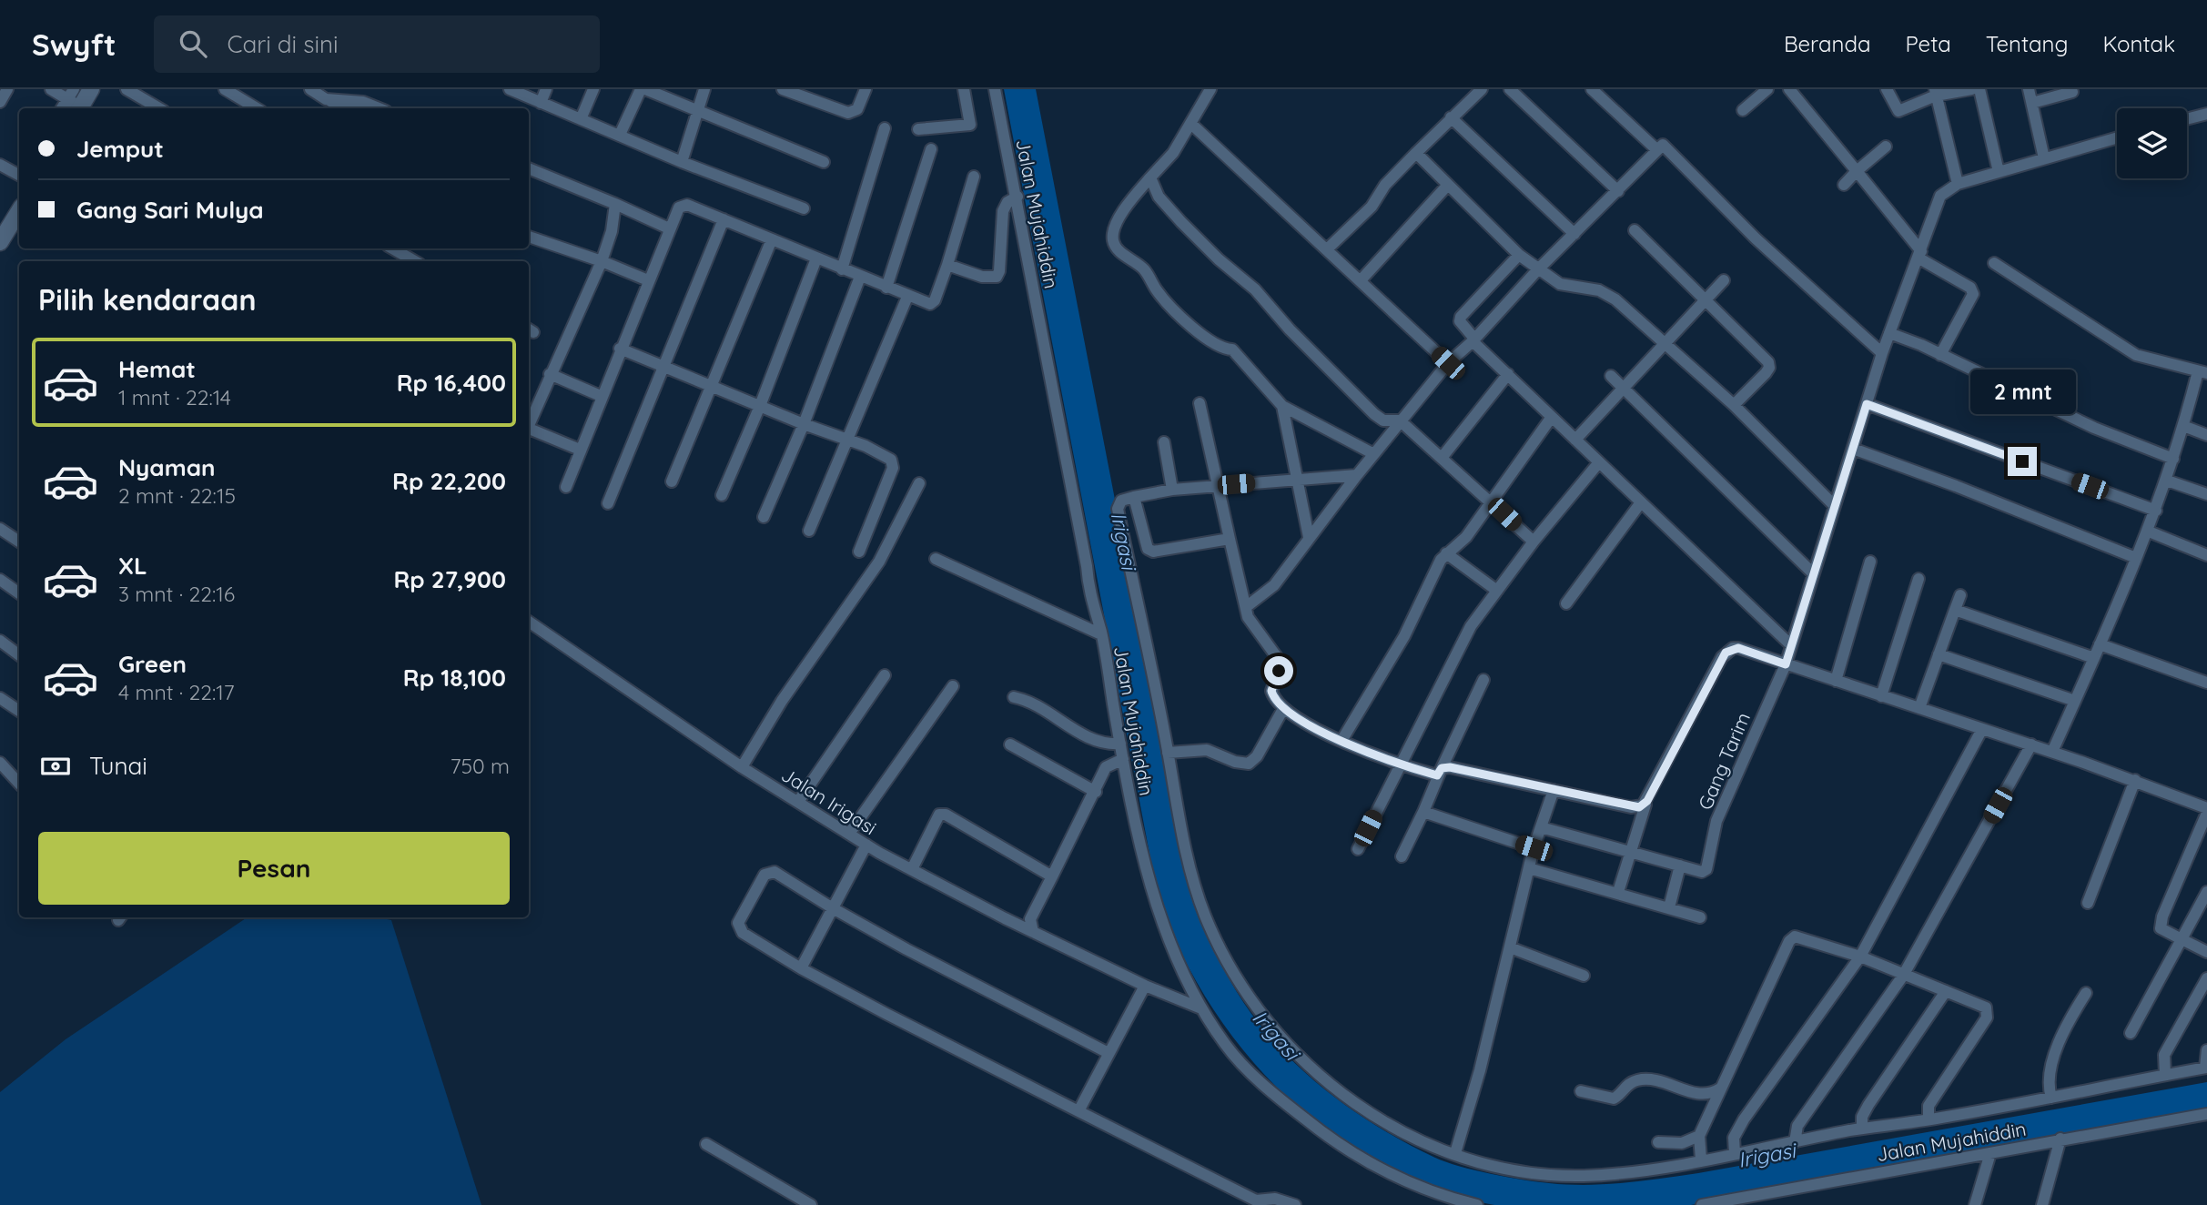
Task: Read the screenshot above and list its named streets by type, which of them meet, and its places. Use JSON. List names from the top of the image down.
{
  "streets": {
    "street": ["Jalan Mujahiddin", "Gang Tarim", "Jalan Irigasi"]
  },
  "crossings": [
    ["Jalan Mujahiddin", "Jalan Irigasi"]
  ],
  "water": ["Irigasi"],
  "page": {
    "header": "Swyft",
    "search": "Cari di sini",
    "nav": [
      "Beranda",
      "Peta",
      "Tentang",
      "Kontak"
    ],
    "banner": ["Jemput", "Gang Sari Mulya"],
    "heading": "Pilih kendaraan",
    "list": [
      {
        "name": "Hemat",
        "note": "1 mnt · 22:14",
        "value": "Rp 16,400"
      },
      {
        "name": "Nyaman",
        "note": "2 mnt · 22:15",
        "value": "Rp 22,200"
      },
      {
        "name": "XL",
        "note": "3 mnt · 22:16",
        "value": "Rp 27,900"
      },
      {
        "name": "Green",
        "note": "4 mnt · 22:17",
        "value": "Rp 18,100"
      }
    ],
    "bubble": "2 mnt",
    "pay": ["Tunai", "750 m"],
    "buttons": "Pesan"
  }
}
